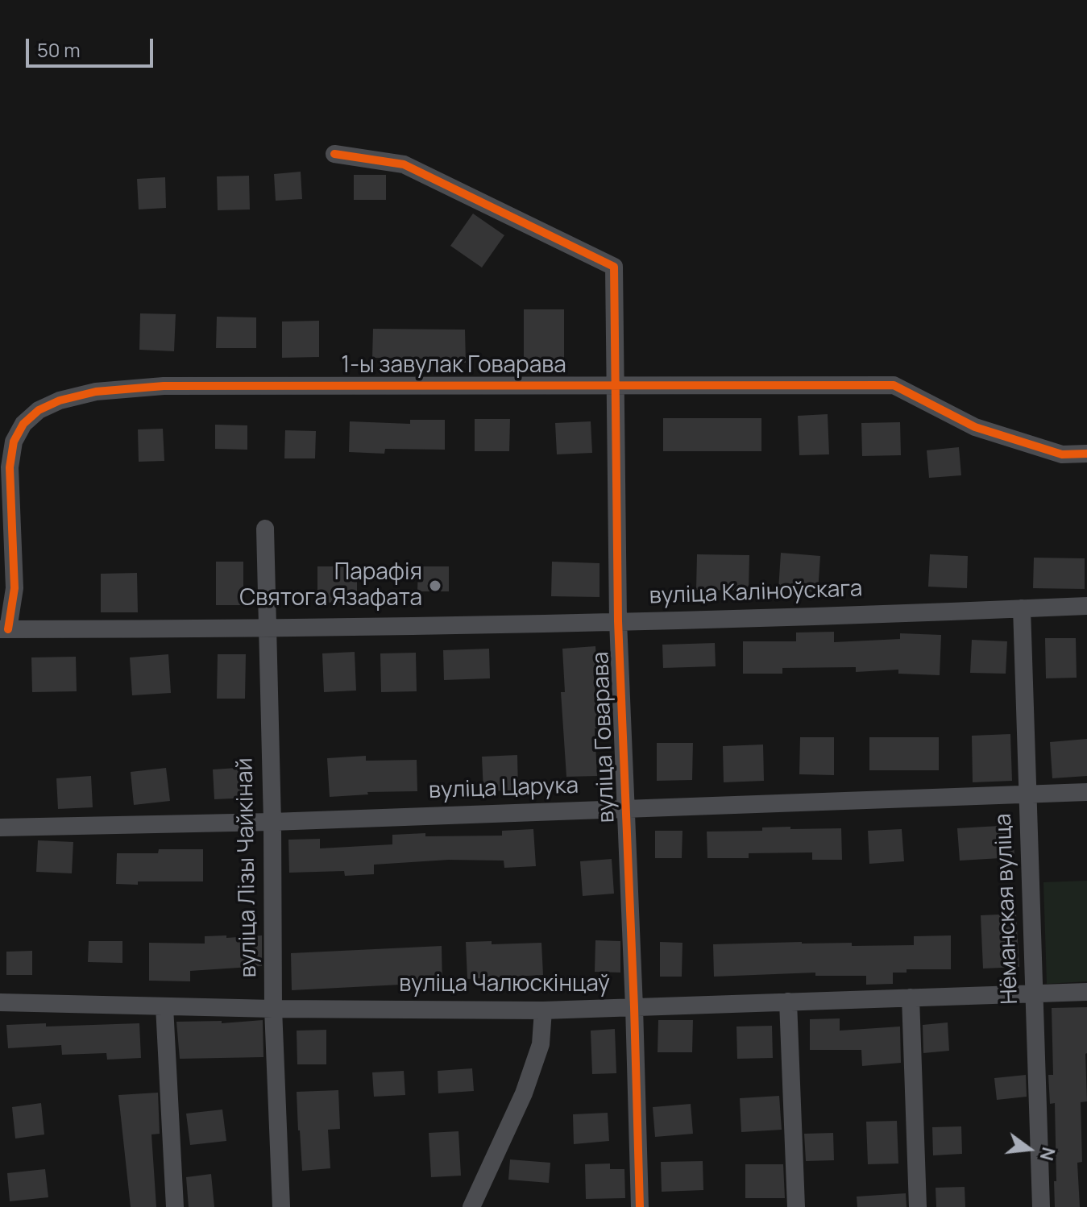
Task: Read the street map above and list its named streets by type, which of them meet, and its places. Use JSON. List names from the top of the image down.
{
  "streets": {
    "street": [
      "1-ы завулак Говарава",
      "вуліца Каліноўскага",
      "вуліца Говарава",
      "вуліца Царука",
      "вуліца Лізы Чайкінай",
      "Нёманская вуліца",
      "вуліца Чалюскінцаў"
    ]
  },
  "crossings": [
    ["1-ы завулак Говарава", "вуліца Каліноўскага"],
    ["1-ы завулак Говарава", "вуліца Говарава"],
    ["вуліца Каліноўскага", "вуліца Говарава"],
    ["вуліца Каліноўскага", "вуліца Лізы Чайкінай"],
    ["вуліца Каліноўскага", "Нёманская вуліца"],
    ["вуліца Говарава", "вуліца Царука"],
    ["вуліца Говарава", "вуліца Чалюскінцаў"],
    ["вуліца Царука", "вуліца Лізы Чайкінай"],
    ["вуліца Царука", "Нёманская вуліца"],
    ["вуліца Лізы Чайкінай", "вуліца Чалюскінцаў"],
    ["Нёманская вуліца", "вуліца Чалюскінцаў"]
  ],
  "places": ["Парафія Святога Язафата"],
  "scale_bar": "50 m",
  "north": "right"
}
